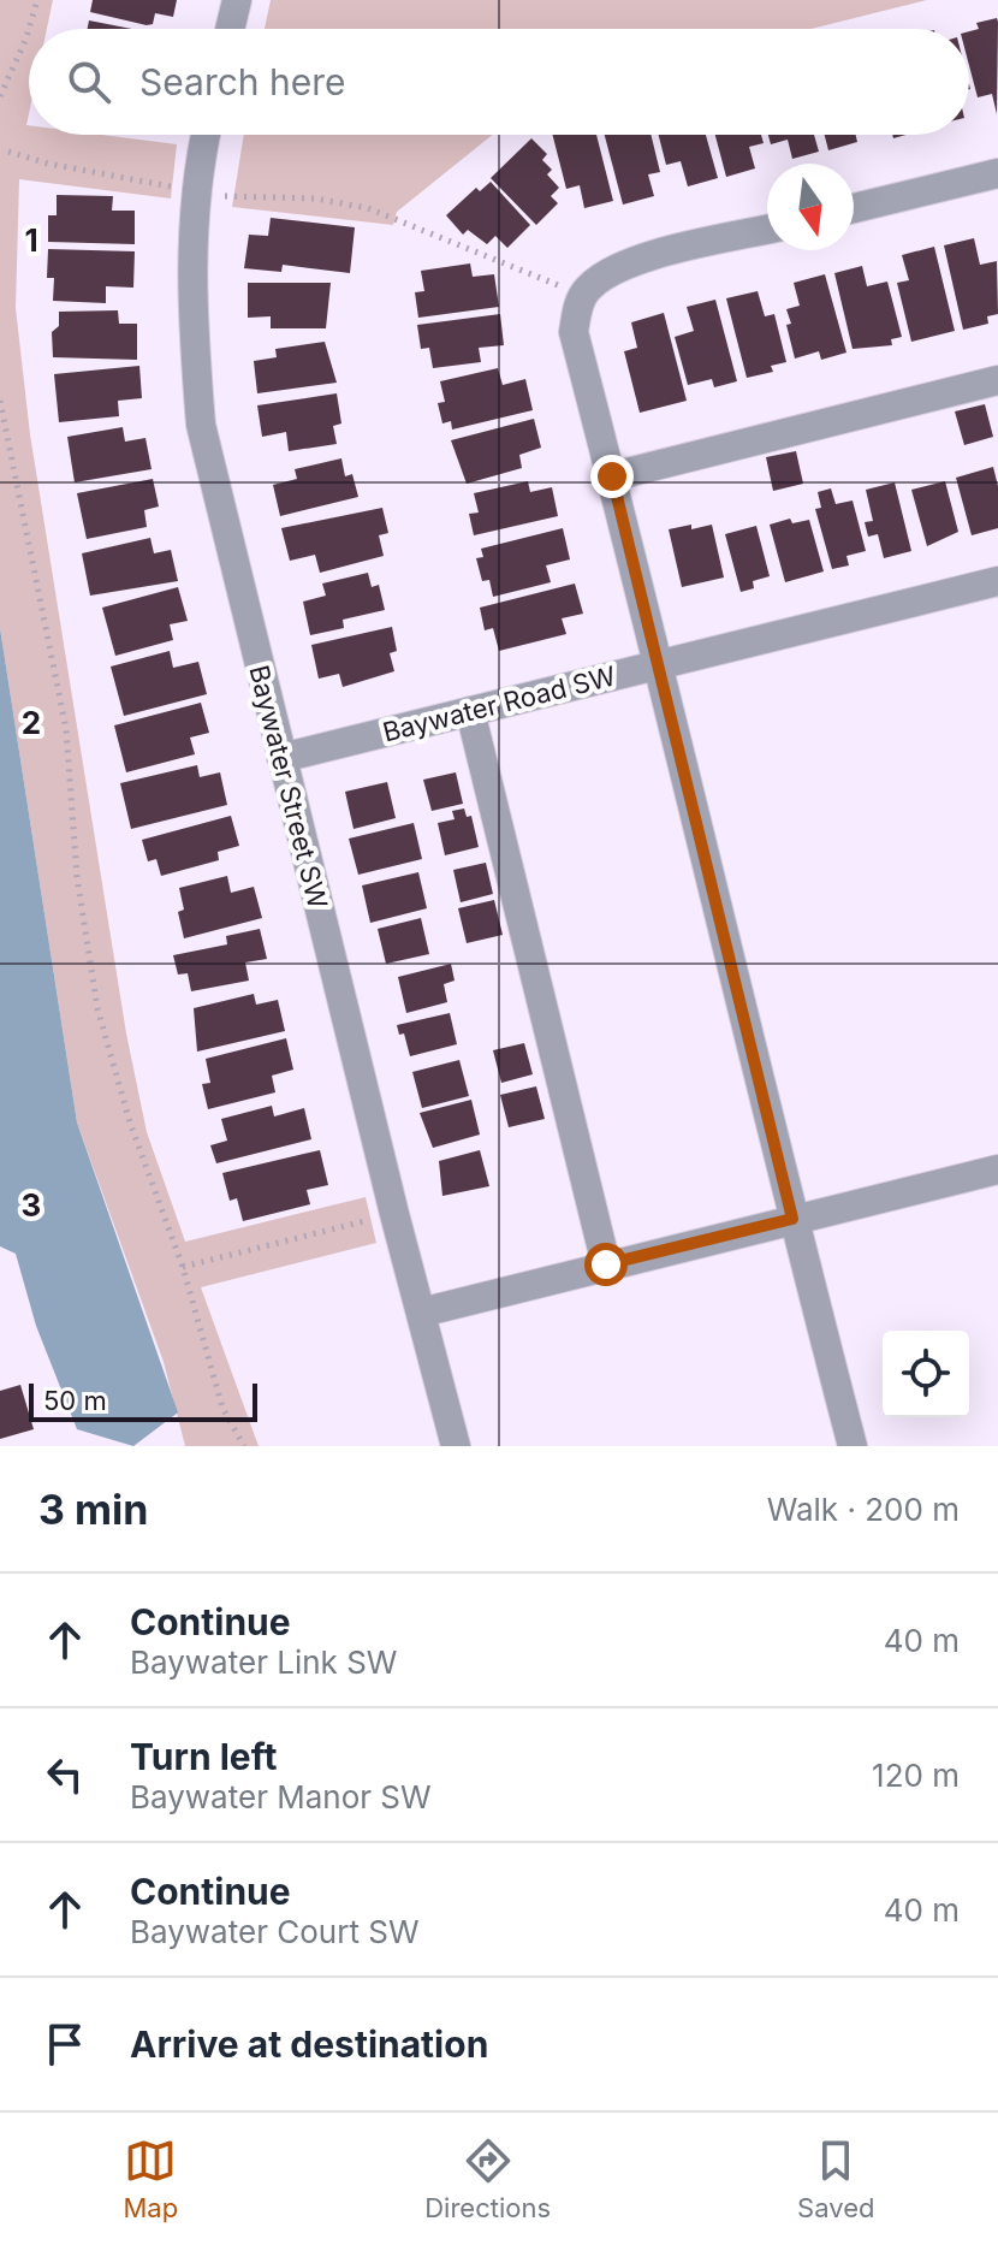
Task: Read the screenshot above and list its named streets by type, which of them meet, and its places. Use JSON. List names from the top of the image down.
{
  "streets": {
    "street": ["Baywater Road SW", "Baywater Street SW"]
  },
  "crossings": [
    ["Baywater Road SW", "Baywater Street SW"]
  ],
  "scale_bar": "50 m",
  "north": "bottom",
  "page": {
    "search": "Search here",
    "scale": "50 m",
    "heading": ["3 min", "Walk · 200 m"],
    "list": [
      ["Continue", "Baywater Link SW", "40 m"],
      ["Turn left", "Baywater Manor SW", "120 m"],
      ["Continue", "Baywater Court SW", "40 m"],
      "Arrive at destination"
    ],
    "nav": ["Map", "Directions", "Saved"]
  },
  "grid": {
    "rows": ["1", "2", "3"]
  }
}
